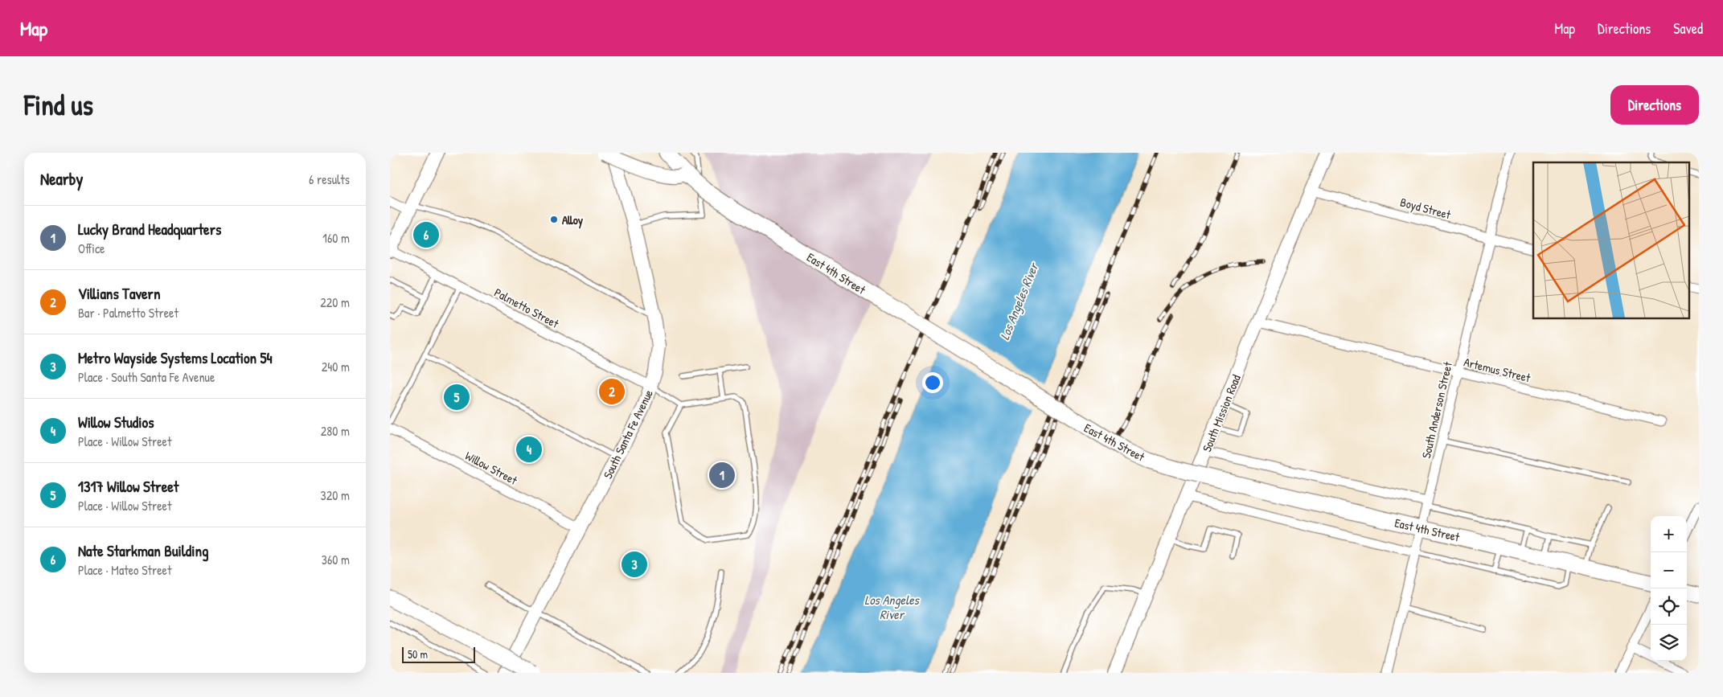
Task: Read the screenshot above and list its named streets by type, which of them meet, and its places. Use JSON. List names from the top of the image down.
{
  "streets": {
    "main road": ["East 4th Street"],
    "street": [
      "Boyd Street",
      "Palmetto Street",
      "Artemus Street",
      "South Anderson Street",
      "South Mission Road",
      "South Santa Fe Avenue",
      "Willow Street"
    ]
  },
  "crossings": [
    ["Boyd Street", "South Anderson Street"],
    ["Boyd Street", "South Mission Road"],
    ["East 4th Street", "South Anderson Street"],
    ["East 4th Street", "South Mission Road"],
    ["Palmetto Street", "South Santa Fe Avenue"],
    ["Artemus Street", "South Anderson Street"],
    ["Artemus Street", "South Mission Road"],
    ["South Santa Fe Avenue", "Willow Street"]
  ],
  "water": ["Los Angeles River"],
  "places": ["Alloy"],
  "scale_bar": "50 m",
  "page": {
    "header": "Map",
    "nav": ["Map", "Directions", "Saved"],
    "buttons": "Directions",
    "title": "Find us",
    "heading": ["Nearby", "6 results"],
    "list": [
      {
        "mark": "1",
        "name": "Lucky Brand Headquarters",
        "note": "Office",
        "value": "160 m"
      },
      {
        "mark": "2",
        "name": "Villians Tavern",
        "note": "Bar · Palmetto Street",
        "value": "220 m"
      },
      {
        "mark": "3",
        "name": "Metro Wayside Systems Location 54",
        "note": "Place · South Santa Fe Avenue",
        "value": "240 m"
      },
      {
        "mark": "4",
        "name": "Willow Studios",
        "note": "Place · Willow Street",
        "value": "280 m"
      },
      {
        "mark": "5",
        "name": "1317 Willow Street",
        "note": "Place · Willow Street",
        "value": "320 m"
      },
      {
        "mark": "6",
        "name": "Nate Starkman Building",
        "note": "Place · Mateo Street",
        "value": "360 m"
      }
    ],
    "pins": [
      "6",
      "2",
      "5",
      "4",
      "1",
      "3"
    ],
    "map_buttons": ["+", "−"],
    "scale": "50 m"
  }
}
